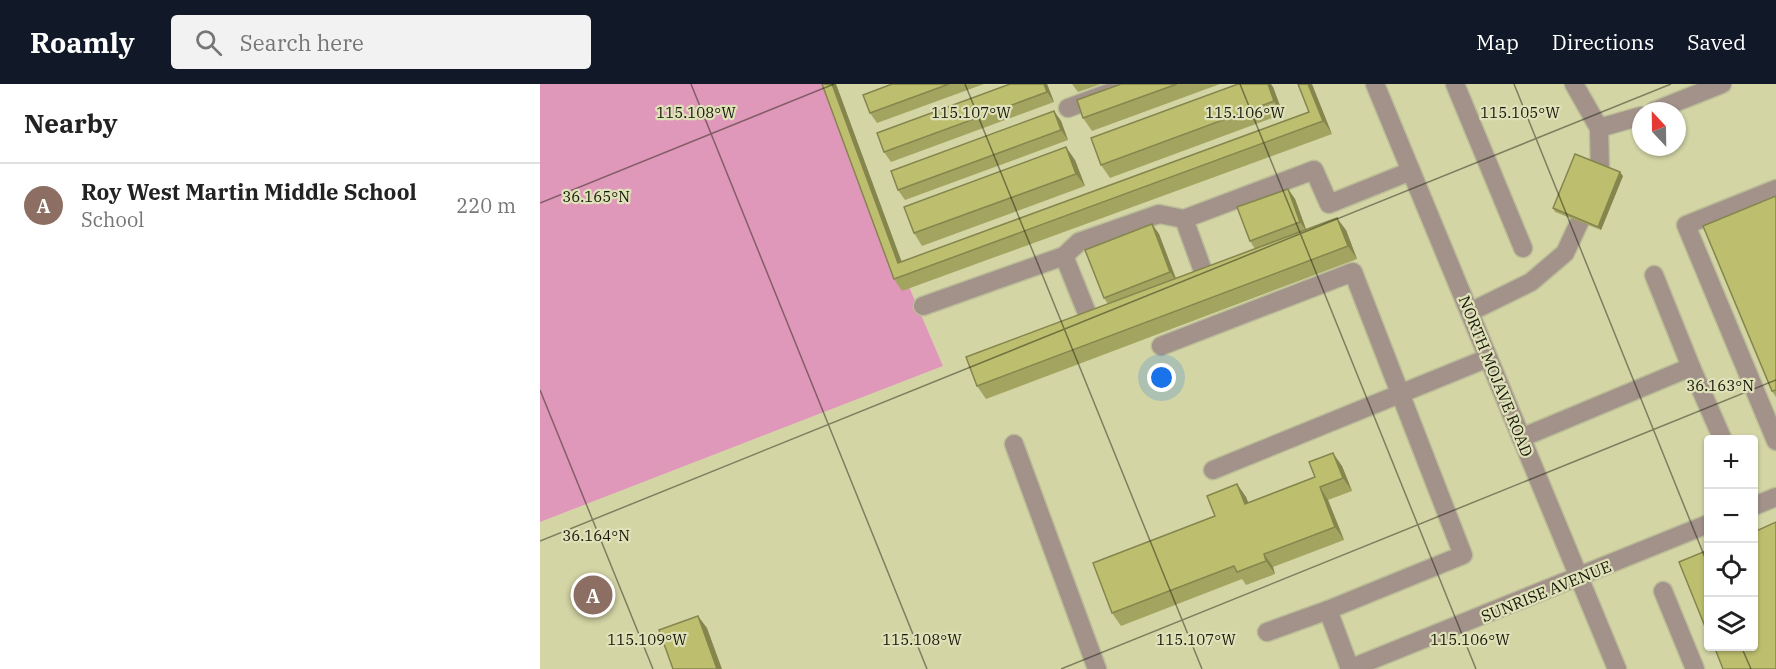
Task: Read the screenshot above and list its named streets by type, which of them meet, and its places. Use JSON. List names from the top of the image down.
{
  "streets": {
    "street": ["NORTH MOJAVE ROAD", "SUNRISE AVENUE"]
  },
  "crossings": [
    ["NORTH MOJAVE ROAD", "SUNRISE AVENUE"]
  ],
  "north": "top",
  "page": {
    "header": "Roamly",
    "search": "Search here",
    "nav": ["Map", "Directions", "Saved"],
    "heading": "Nearby",
    "list": [
      {
        "mark": "A",
        "name": "Roy West Martin Middle School",
        "note": "School",
        "value": "220 m"
      }
    ],
    "map_buttons": ["+", "−"],
    "pins": "A"
  },
  "coordinates": [
    "115.108°W",
    "115.107°W",
    "115.106°W",
    "115.105°W",
    "36.165°N",
    "36.163°N",
    "36.164°N",
    "115.109°W"
  ]
}
